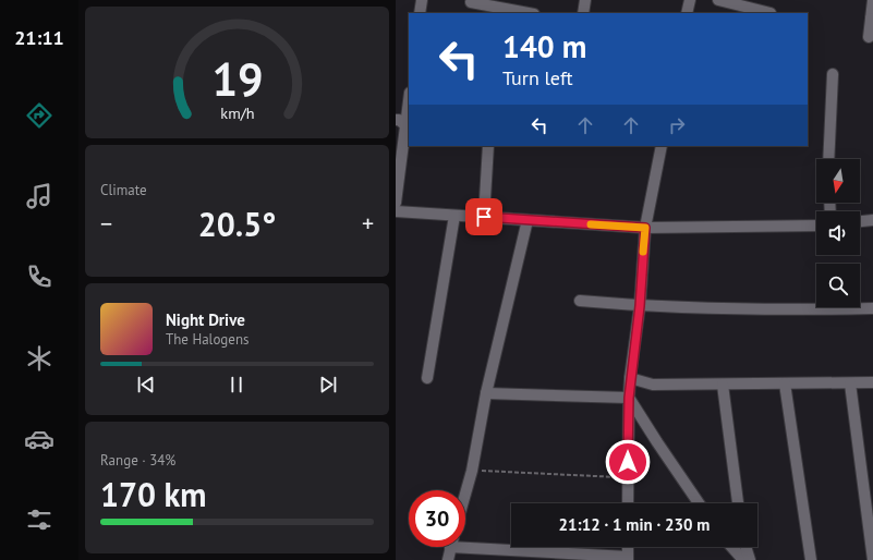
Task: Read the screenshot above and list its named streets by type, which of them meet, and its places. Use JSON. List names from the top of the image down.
{
  "north": "bottom",
  "page": {
    "tabs": "21:11",
    "turn": ["140 m", "Turn left"],
    "tile": [
      "Climate",
      ["Range · 34%", "170 km"]
    ],
    "heat": ["−", "20.5°", "+"],
    "song": ["Night Drive", "The Halogens"],
    "limit": "30",
    "trip": "21:12 · 1 min · 230 m",
    "gauge": ["19", "km/h"]
  }
}
